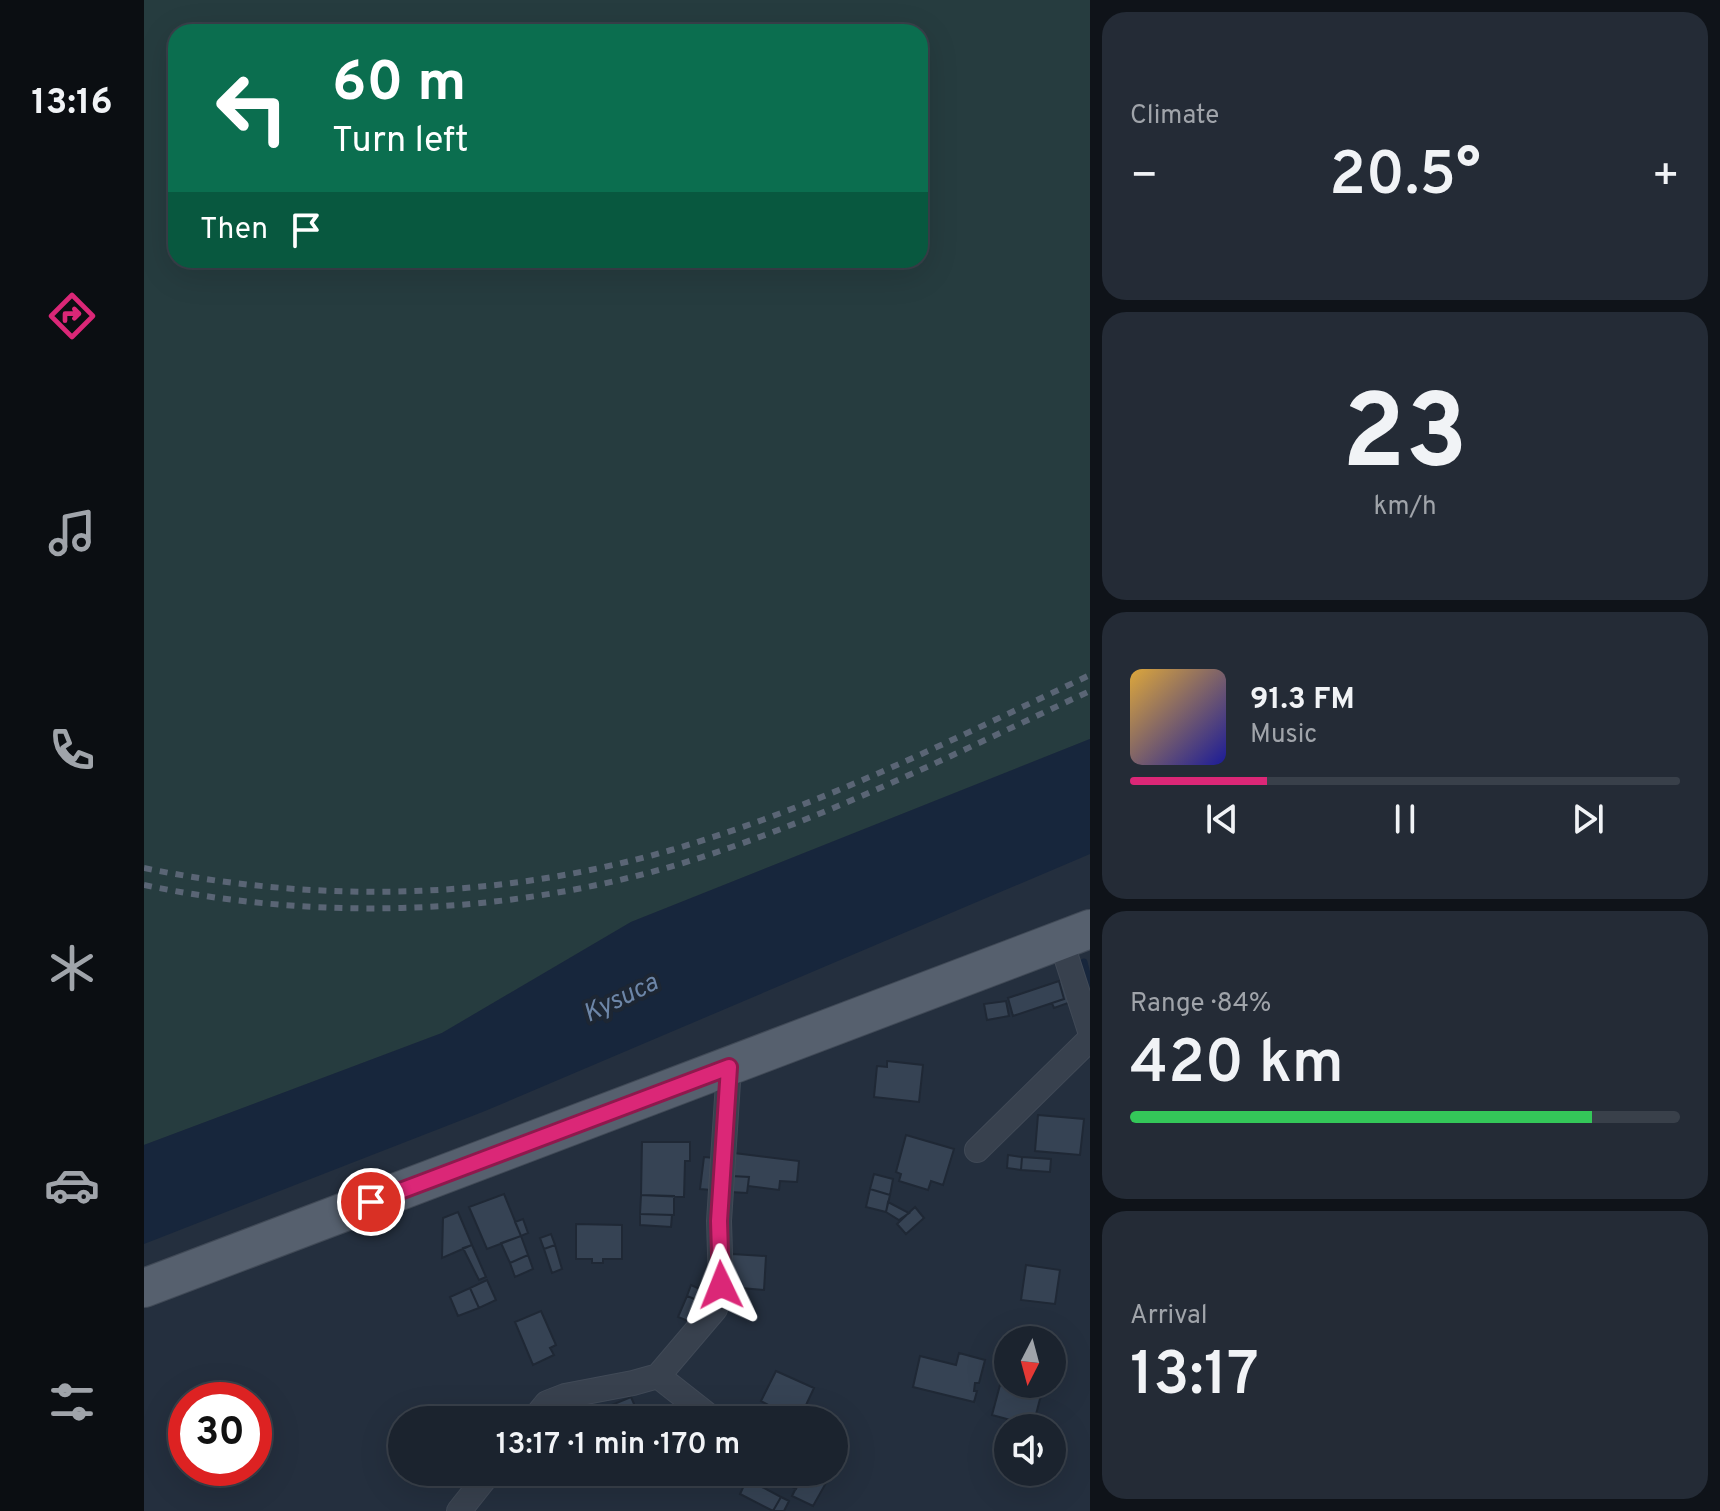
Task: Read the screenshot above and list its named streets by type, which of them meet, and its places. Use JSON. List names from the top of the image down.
{
  "water": ["Kysuca"],
  "north": "bottom",
  "page": {
    "tabs": "13:16",
    "tile": [
      "Climate",
      ["23", "km/h"],
      ["Range · 84%", "420 km"],
      ["Arrival", "13:17"]
    ],
    "turn": ["60 m", "Turn left"],
    "heat": ["−", "20.5°", "+"],
    "then": "Then",
    "song": ["91.3 FM", "Music"],
    "limit": "30",
    "trip": "13:17 · 1 min · 170 m"
  }
}
